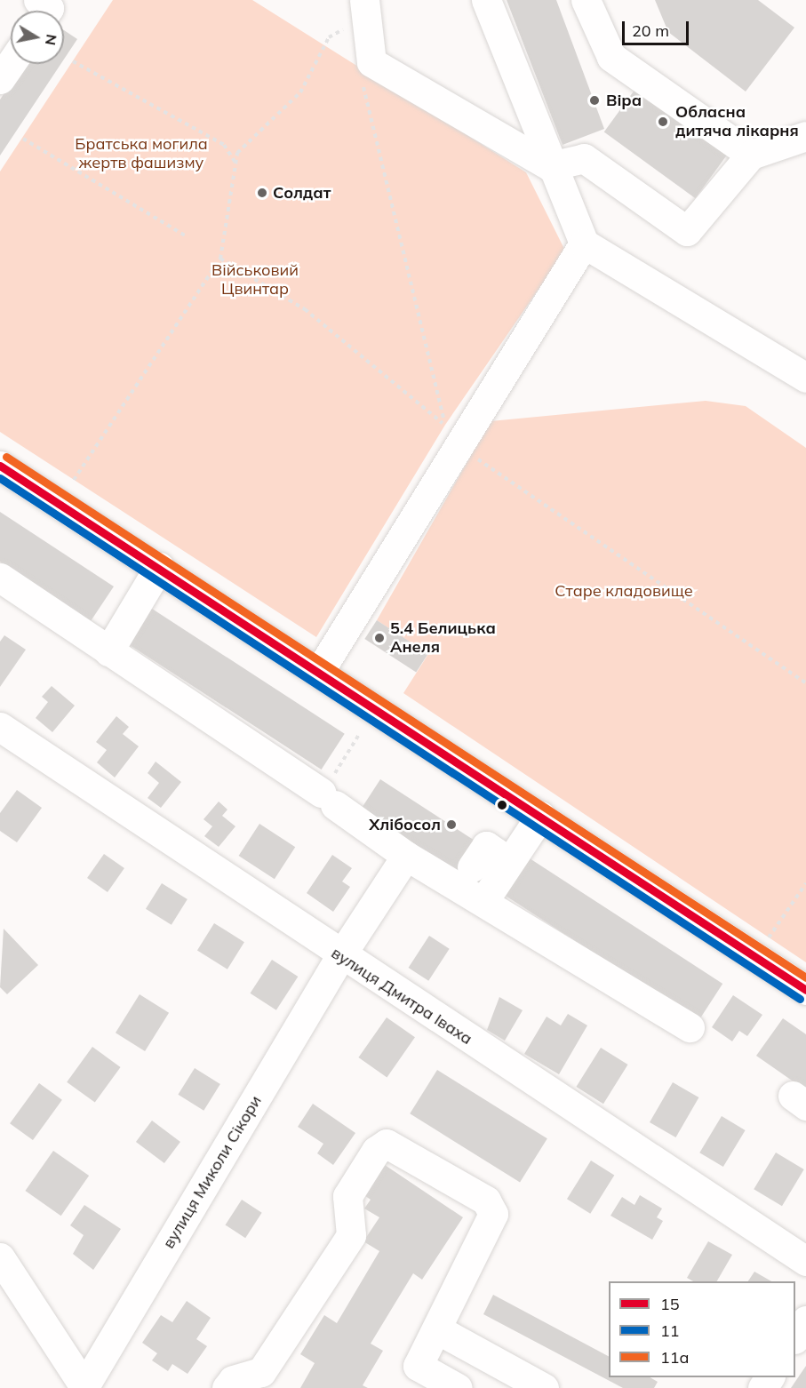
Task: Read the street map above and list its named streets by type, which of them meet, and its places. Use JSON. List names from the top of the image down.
{
  "streets": {
    "street": ["вулиця Дмитра Іваха", "вулиця Миколи Сікори"]
  },
  "crossings": [
    ["вулиця Дмитра Іваха", "вулиця Миколи Сікори"]
  ],
  "parks": ["Братська могила жертв фашизму", "Військовий Цвинтар", "Старе кладовище"],
  "places": [
    "Віра",
    "Обласна дитяча лікарня",
    "Солдат",
    "5.4 Белицька Анеля",
    "Хлібосол"
  ],
  "lines": ["transit line 11а", "transit line 15", "transit line 11"],
  "legend": ["15", "11", "11а"],
  "scale_bar": "20 m",
  "north": "right"
}
